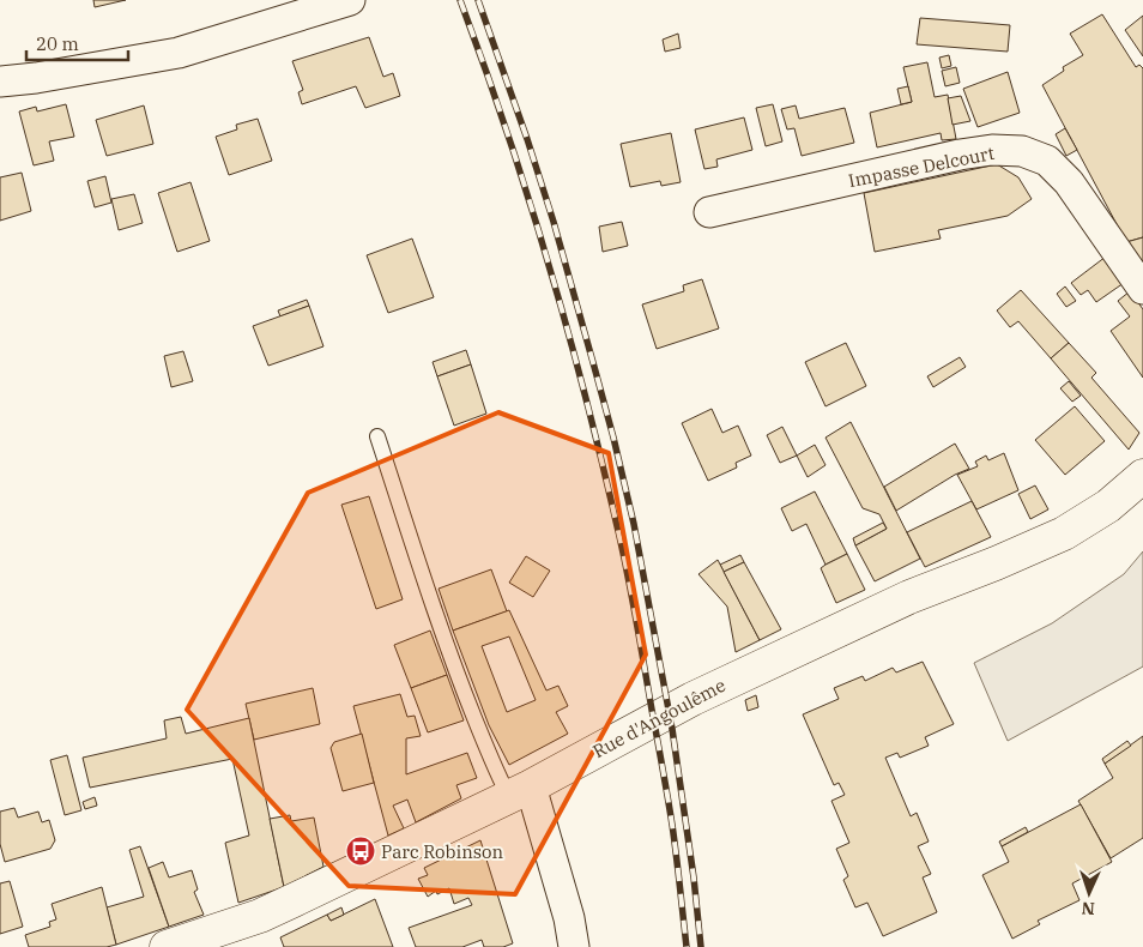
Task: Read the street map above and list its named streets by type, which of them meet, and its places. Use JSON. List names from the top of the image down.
{
  "streets": {
    "street": ["Impasse Delcourt", "Rue d'Angoulême"]
  },
  "places": {
    "bus stop": ["Parc Robinson"]
  },
  "scale_bar": "20 m",
  "north": "bottom"
}
